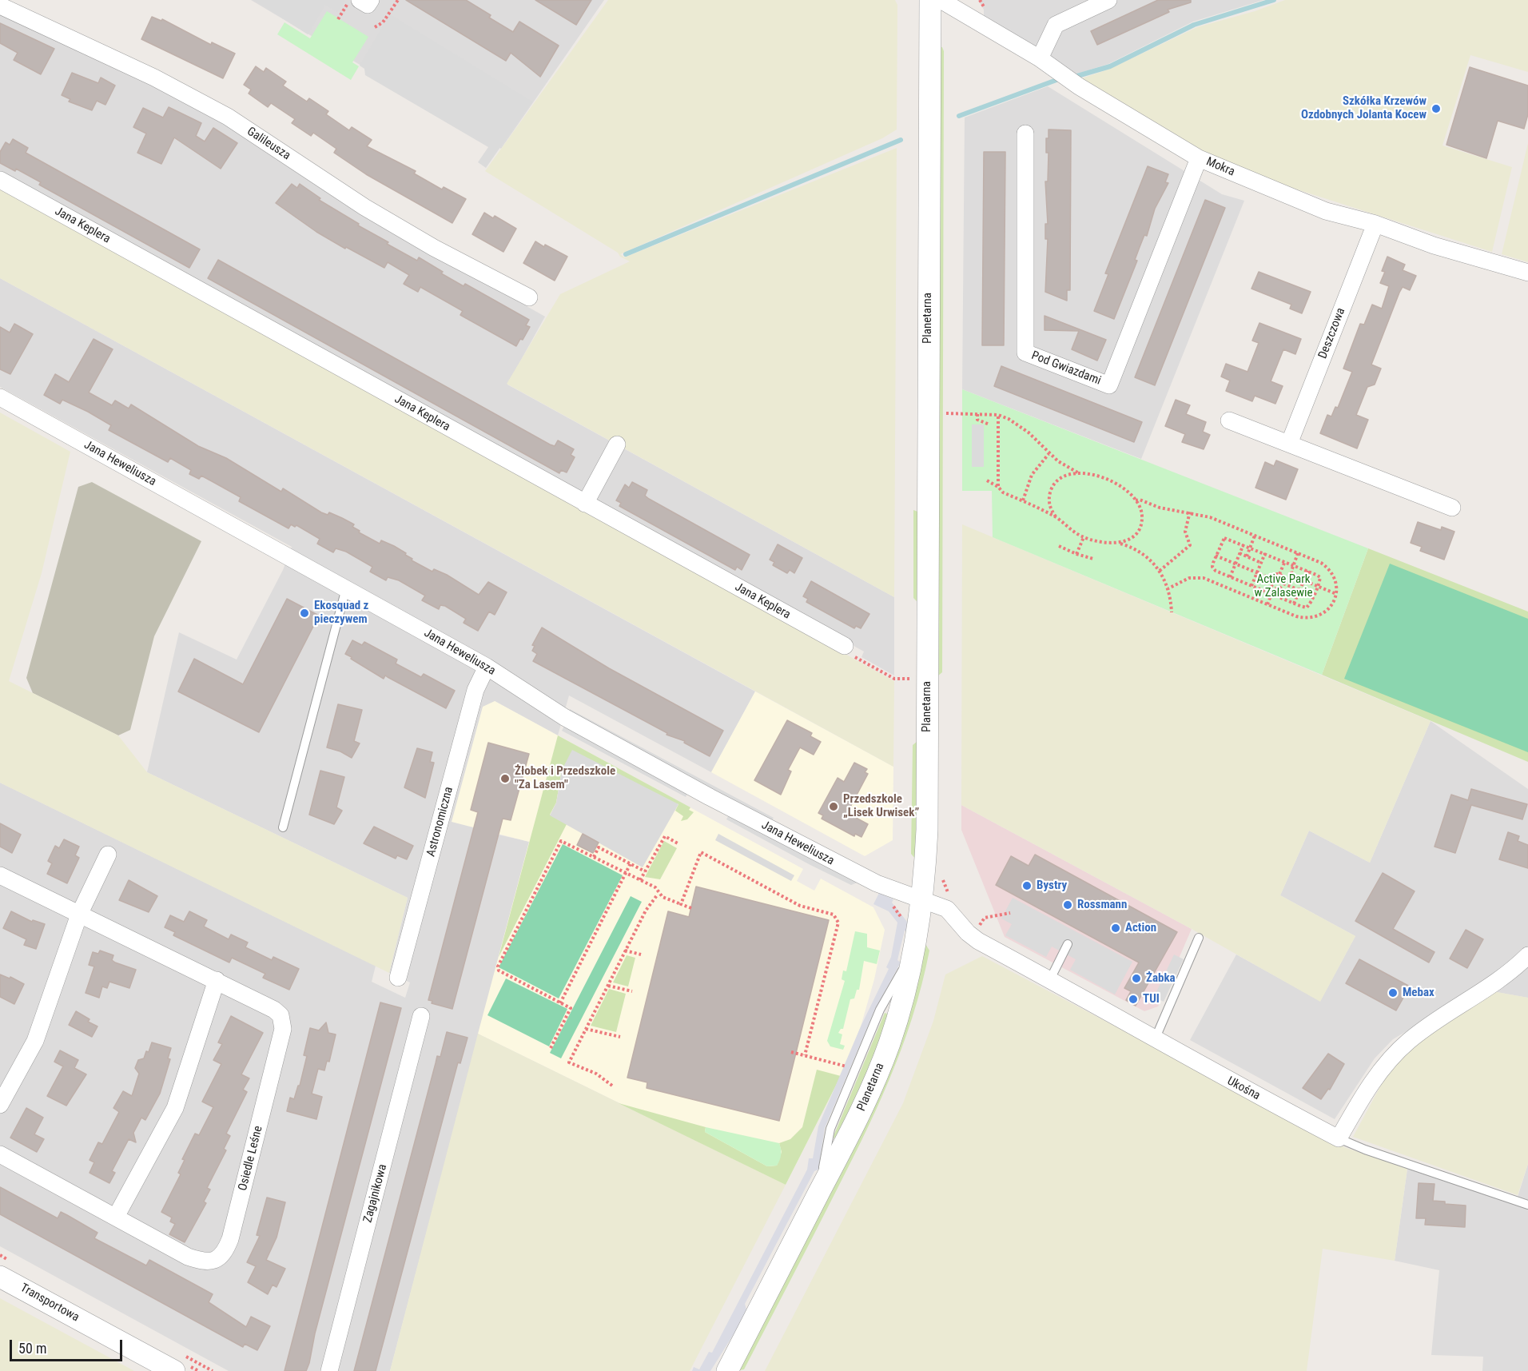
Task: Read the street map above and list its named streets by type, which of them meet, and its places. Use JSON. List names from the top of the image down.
{
  "streets": {
    "street": [
      "Galileusza",
      "Mokra",
      "Jana Keplera",
      "Planetarna",
      "Deszczowa",
      "Pod Gwiazdami",
      "Jana Heweliusza",
      "Astronomiczna",
      "Ukośna",
      "Osiedle Leśne",
      "Zagajnikowa",
      "Transportowa"
    ]
  },
  "crossings": [
    ["Mokra", "Deszczowa"],
    ["Mokra", "Pod Gwiazdami"],
    ["Planetarna", "Jana Heweliusza"],
    ["Planetarna", "Ukośna"],
    ["Jana Heweliusza", "Astronomiczna"],
    ["Jana Heweliusza", "Ukośna"]
  ],
  "parks": ["Active Park w Zalasewie"],
  "places": [
    "Szkółka Krzewów Ozdobnych Jolanta Kocew",
    "Ekosquad z pieczywem",
    "Żłobek i Przedszkole \"Za Lasem\"",
    "Przedszkole „Lisek Urwisek”",
    "Bystry",
    "Rossmann",
    "Action",
    "Żabka",
    "Mebax",
    "TUI"
  ],
  "scale_bar": "50 m"
}
